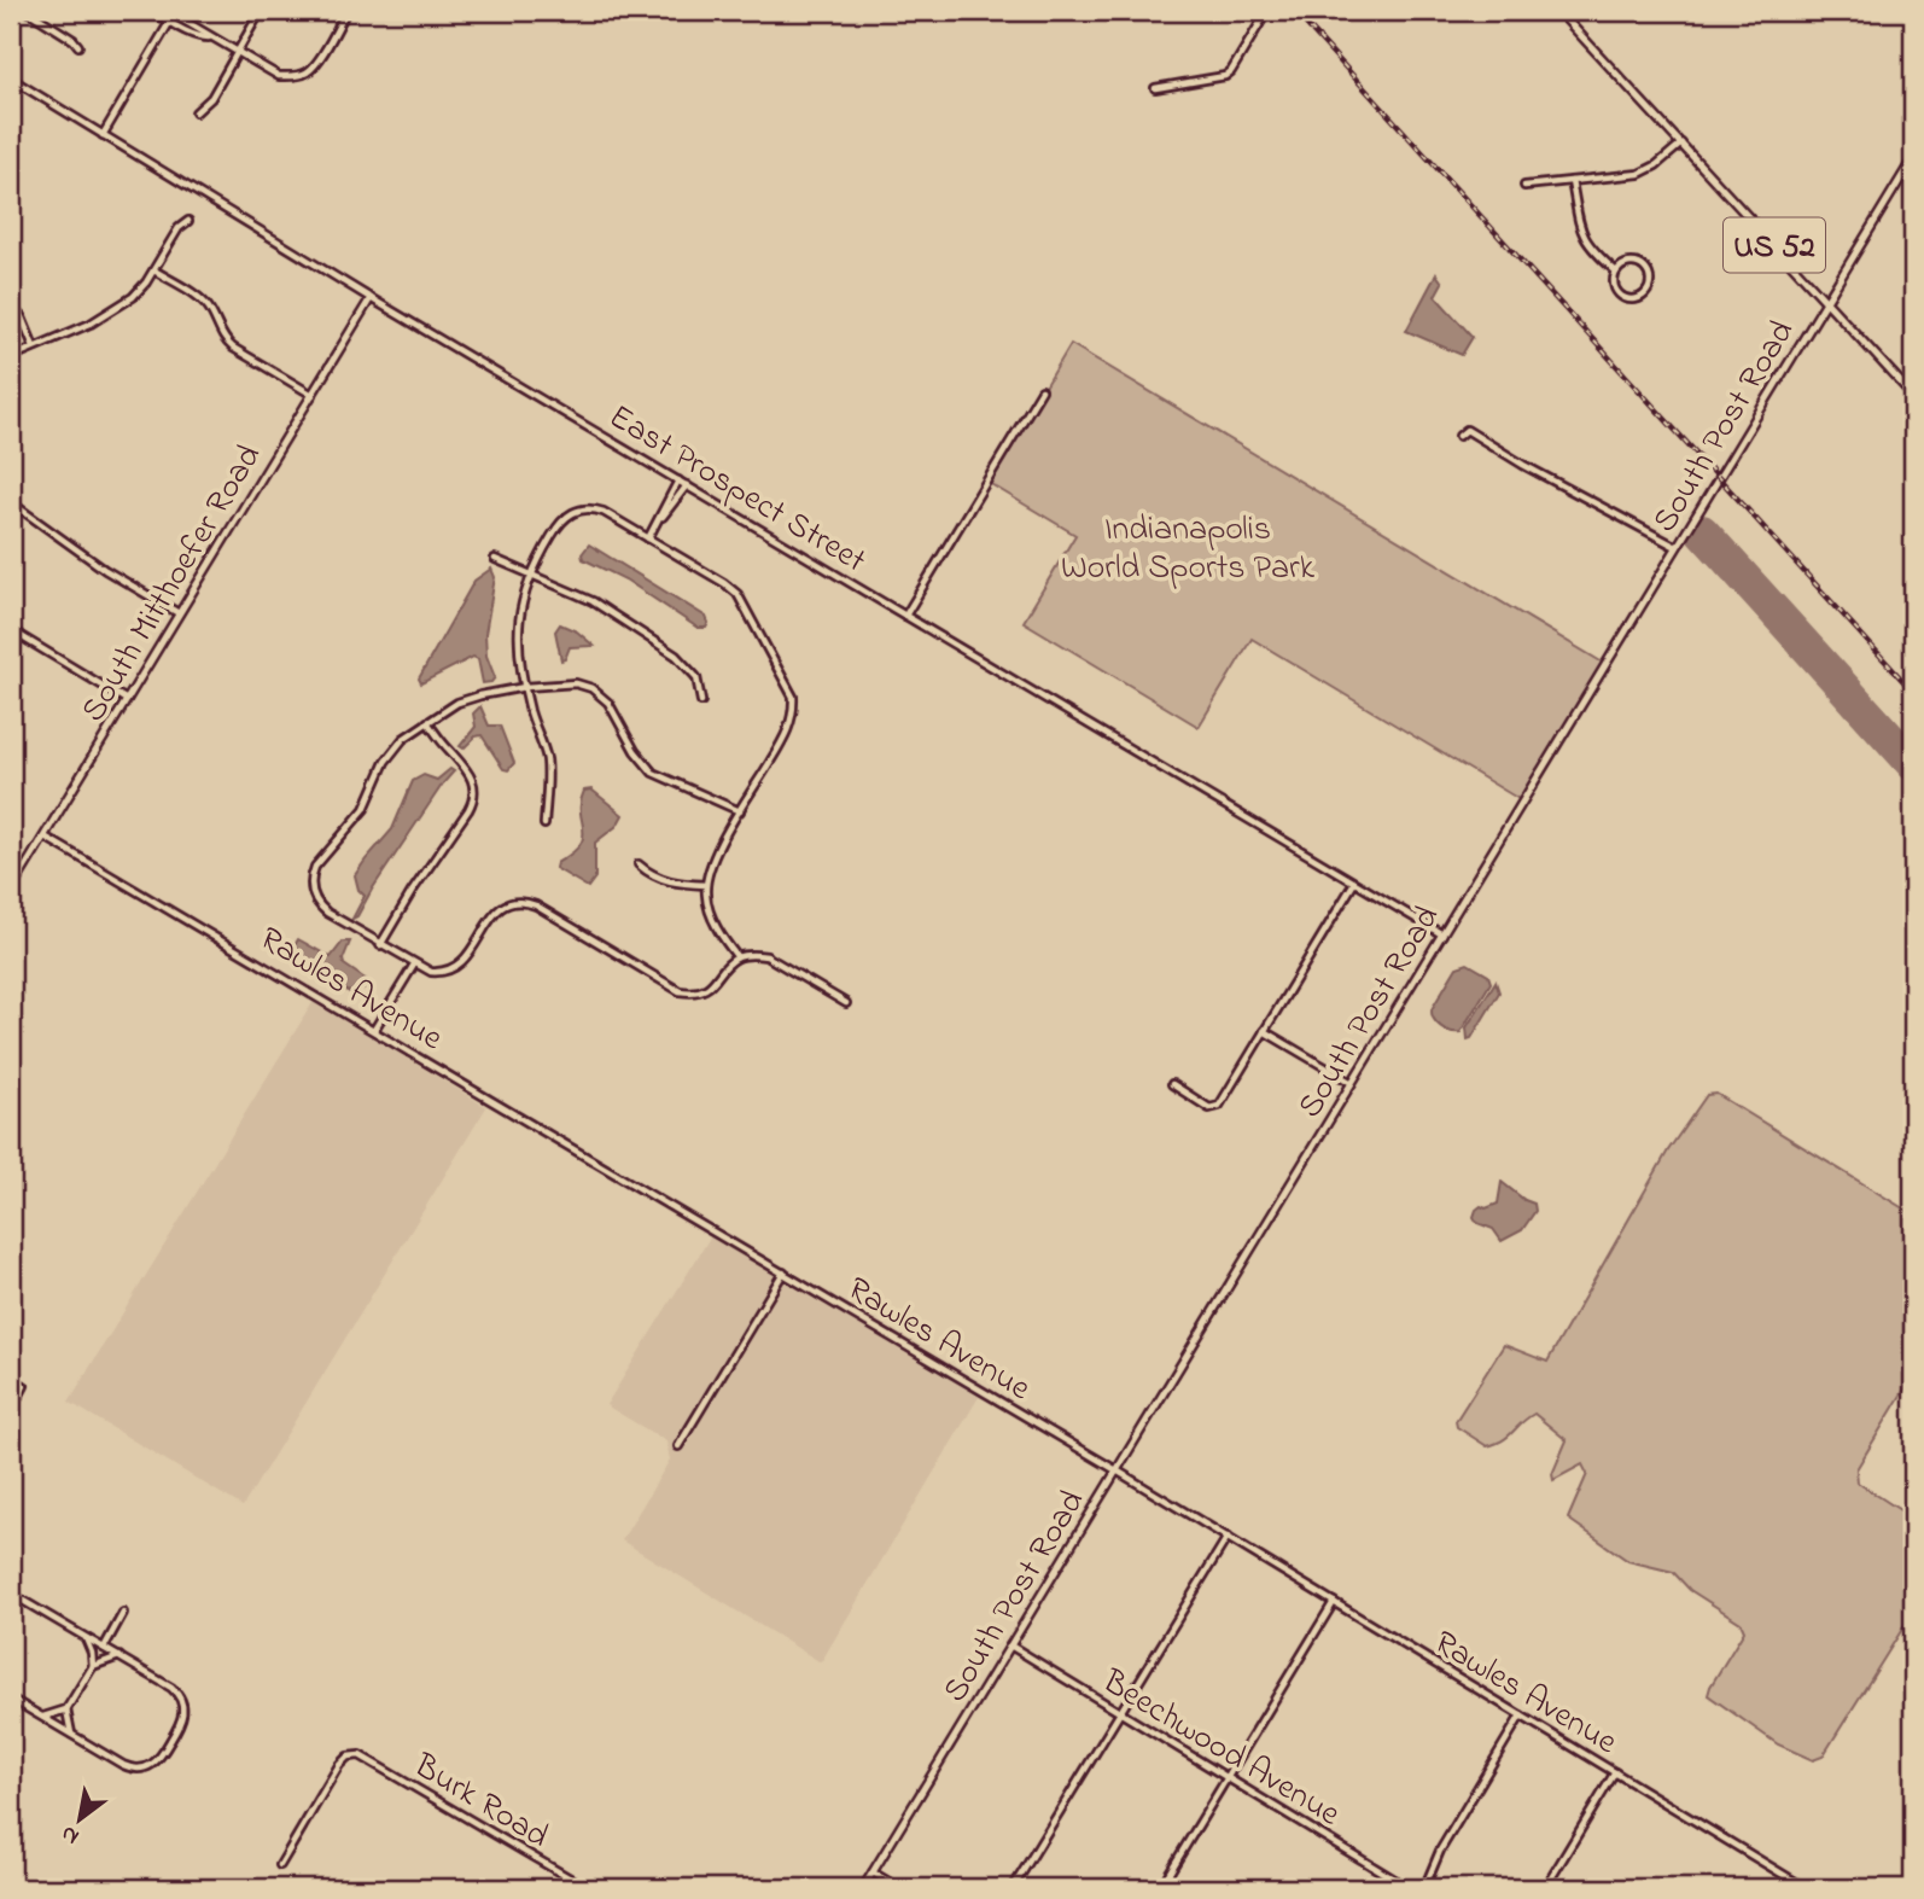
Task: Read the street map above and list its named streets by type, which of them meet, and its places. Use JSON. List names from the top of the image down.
{
  "streets": {
    "main road": ["US 52", "South Post Road", "South Mitthoefer Road"],
    "street": [
      "East Prospect Street",
      "Rawles Avenue",
      "Beechwood Avenue",
      "Burk Road"
    ]
  },
  "crossings": [
    ["US 52", "South Post Road"],
    ["South Post Road", "East Prospect Street"],
    ["South Post Road", "Rawles Avenue"],
    ["South Post Road", "Beechwood Avenue"],
    ["East Prospect Street", "South Mitthoefer Road"],
    ["South Mitthoefer Road", "Rawles Avenue"]
  ],
  "parks": ["Indianapolis World Sports Park"],
  "north": "bottom left"
}
